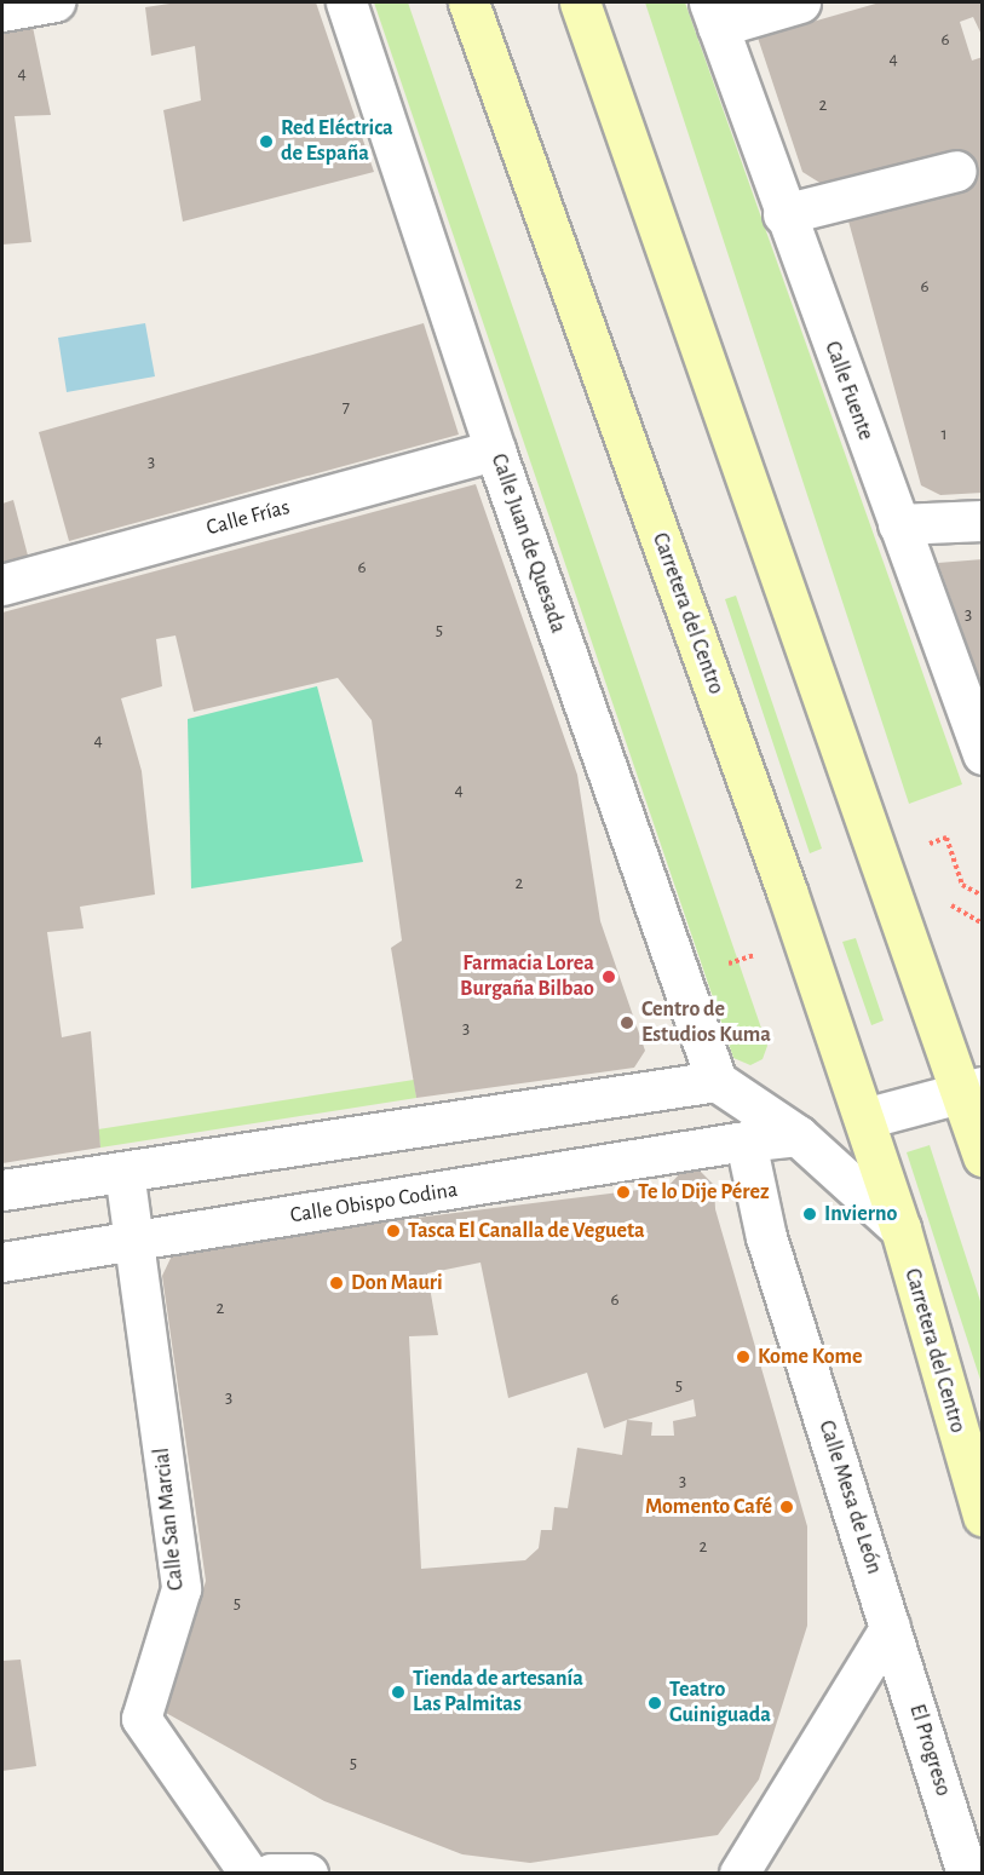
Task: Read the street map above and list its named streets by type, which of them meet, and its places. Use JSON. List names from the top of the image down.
{
  "streets": {
    "main road": ["Carretera del Centro"],
    "street": [
      "Calle Fuente",
      "Calle Frías",
      "Calle Juan de Quesada",
      "Calle Obispo Codina",
      "Calle Mesa de León",
      "Calle San Marcial",
      "El Progreso"
    ]
  },
  "crossings": [
    ["Calle Frías", "Calle Juan de Quesada"],
    ["Calle Obispo Codina", "Calle Mesa de León"],
    ["Calle Obispo Codina", "Calle San Marcial"],
    ["Calle Mesa de León", "El Progreso"]
  ],
  "places": [
    "Red Eléctrica de España",
    "Farmacia Lorea Burgaña Bilbao",
    "Centro de Estudios Kuma",
    "Te lo Dije Pérez",
    "Invierno",
    "Tasca El Canalla de Vegueta",
    "Don Mauri",
    "Kome Kome",
    "Momento Café",
    "Tienda de artesanía Las Palmitas",
    "Teatro Guiniguada"
  ],
  "house_numbers": [
    "6",
    "4",
    "4",
    "2",
    "6",
    "7",
    "1",
    "3",
    "6",
    "3",
    "5",
    "4",
    "4",
    "2",
    "3",
    "6",
    "2",
    "5",
    "3",
    "3",
    "2",
    "5",
    "5"
  ]
}
